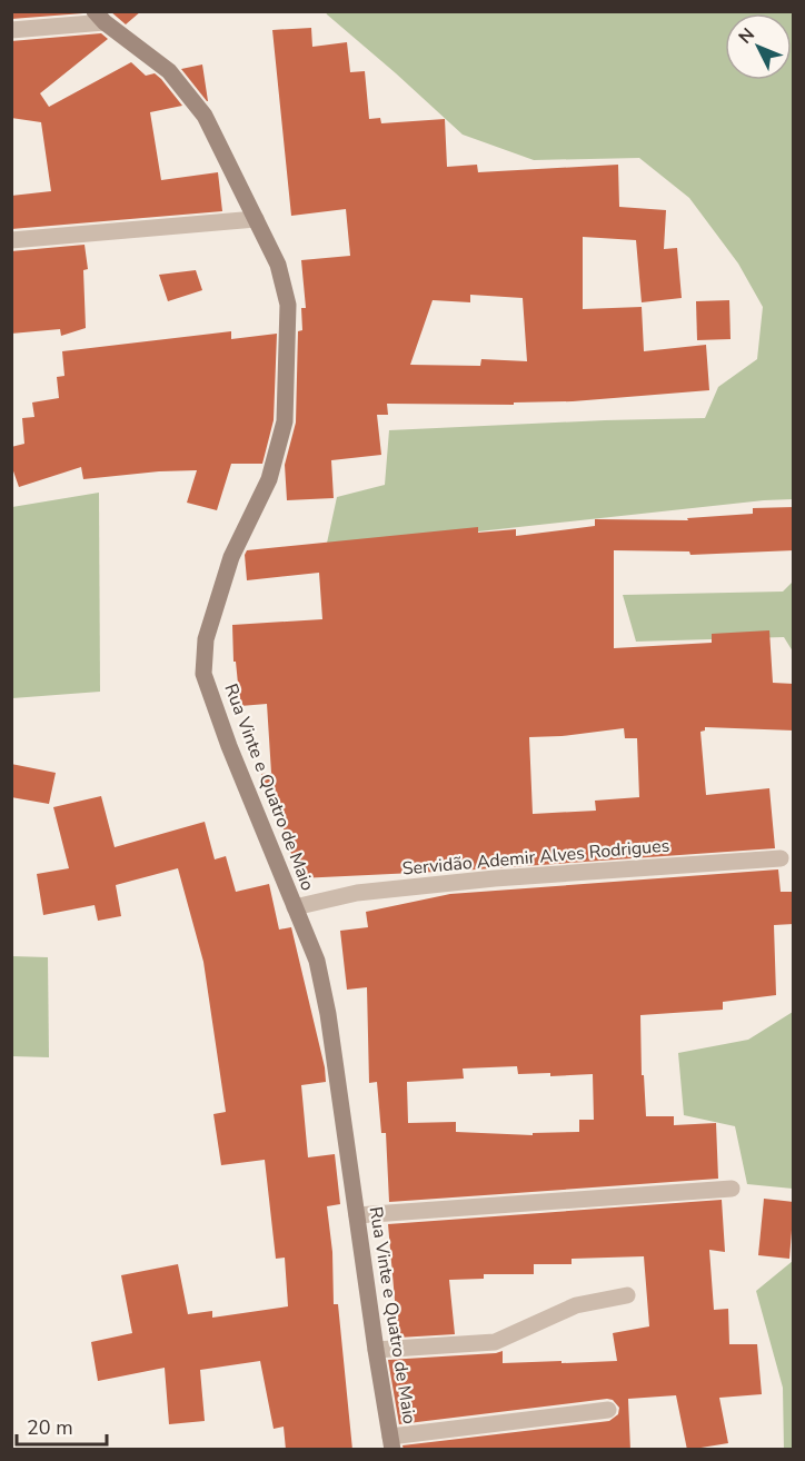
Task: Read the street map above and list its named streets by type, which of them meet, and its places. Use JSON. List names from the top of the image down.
{
  "streets": {
    "street": ["Rua Vinte e Quatro de Maio", "Servidão Ademir Alves Rodrigues"]
  },
  "crossings": [
    ["Rua Vinte e Quatro de Maio", "Servidão Ademir Alves Rodrigues"]
  ],
  "scale_bar": "20 m",
  "north": "top left"
}
